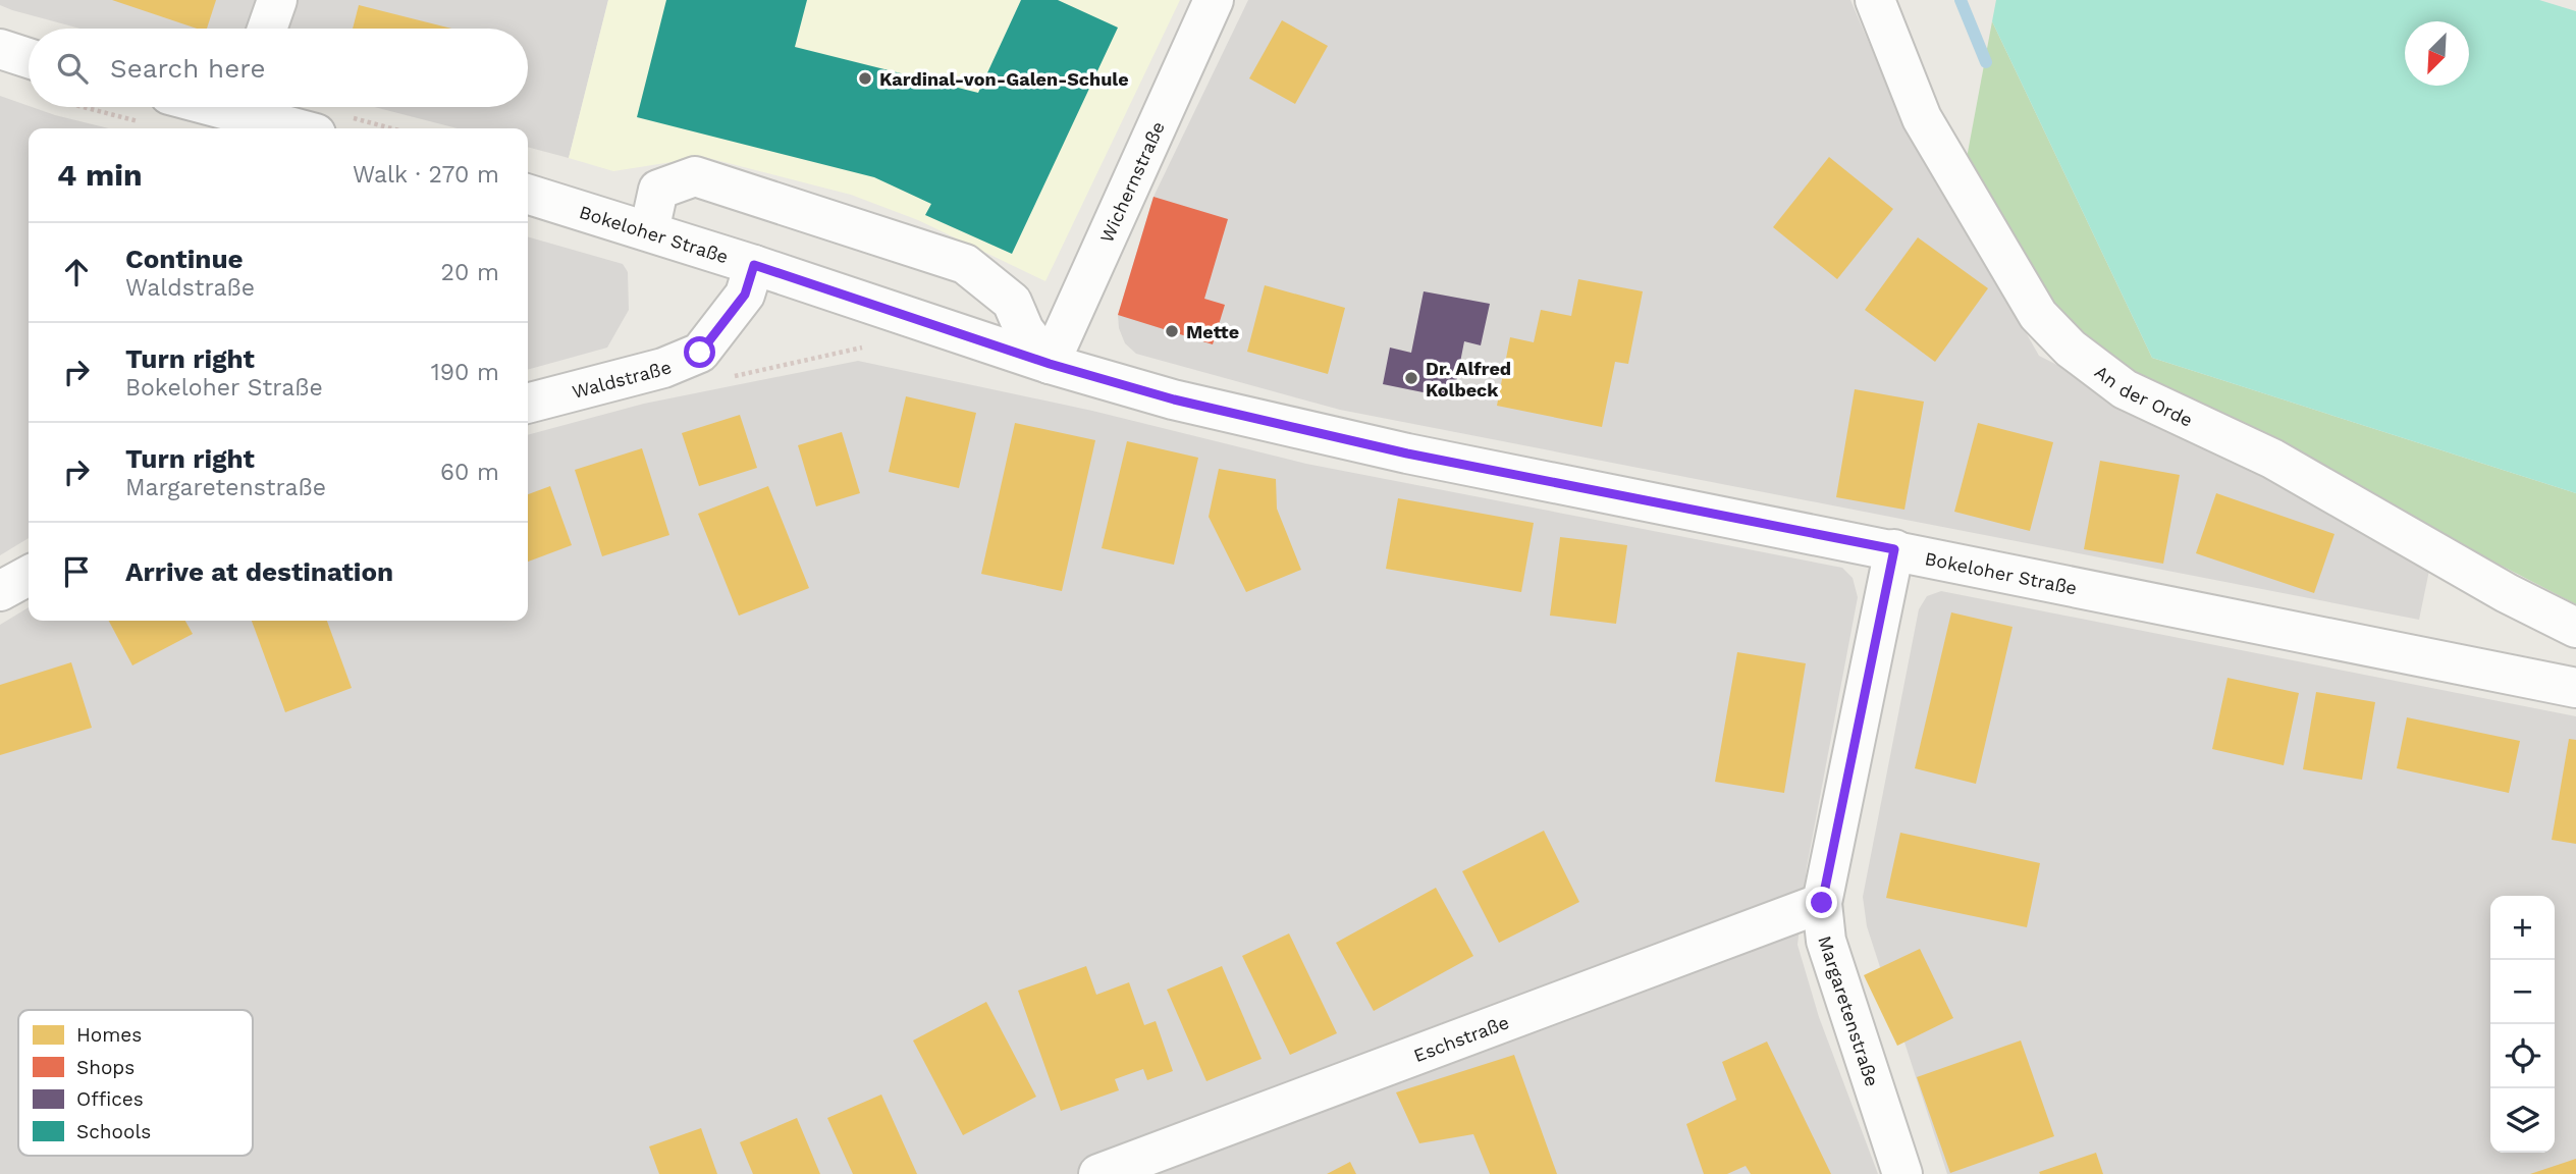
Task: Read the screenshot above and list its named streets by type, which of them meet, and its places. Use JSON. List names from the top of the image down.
{
  "streets": {
    "street": [
      "Wichernstraße",
      "Bokeloher Straße",
      "Waldstraße",
      "An der Orde",
      "Margaretenstraße",
      "Eschstraße"
    ]
  },
  "crossings": [
    ["Wichernstraße", "Bokeloher Straße"],
    ["Bokeloher Straße", "Waldstraße"],
    ["Bokeloher Straße", "Margaretenstraße"],
    ["Margaretenstraße", "Eschstraße"]
  ],
  "places": ["Kardinal-von-Galen-Schule", "Mette", "Dr. Alfred Kolbeck"],
  "legend": [
    "Homes",
    "Shops",
    "Offices",
    "Schools"
  ],
  "north": "bottom left",
  "page": {
    "search": "Search here",
    "heading": ["4 min", "Walk · 270 m"],
    "list": [
      ["Continue", "Waldstraße", "20 m"],
      ["Turn right", "Bokeloher Straße", "190 m"],
      ["Turn right", "Margaretenstraße", "60 m"],
      "Arrive at destination"
    ],
    "map_buttons": ["+", "−"]
  }
}
